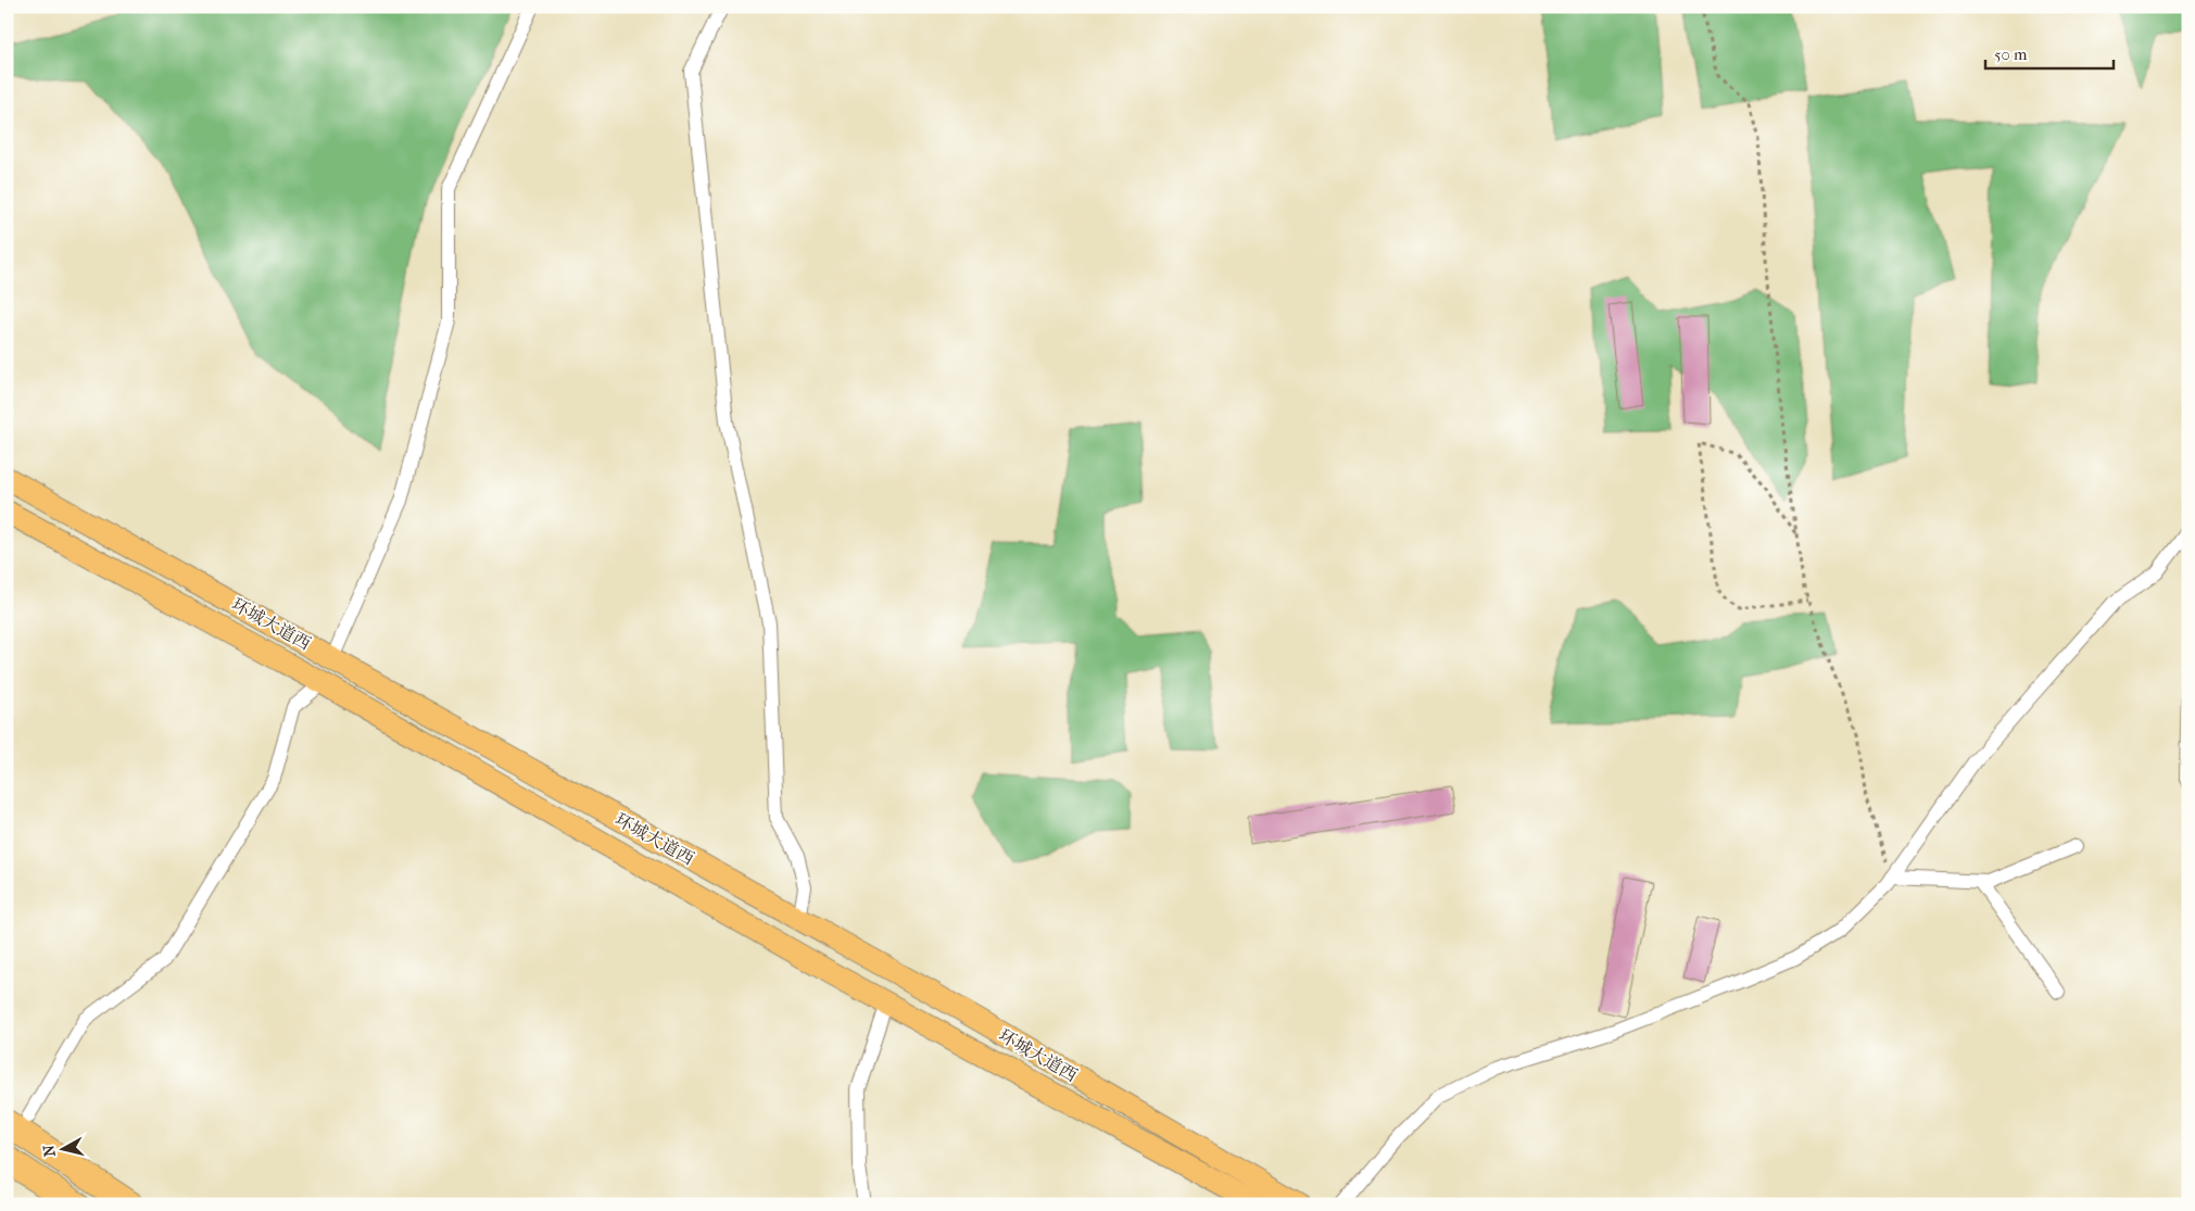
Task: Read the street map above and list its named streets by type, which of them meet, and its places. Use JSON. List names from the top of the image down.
{
  "streets": {
    "main road": ["环城大道西"]
  },
  "scale_bar": "50 m",
  "north": "left"
}
